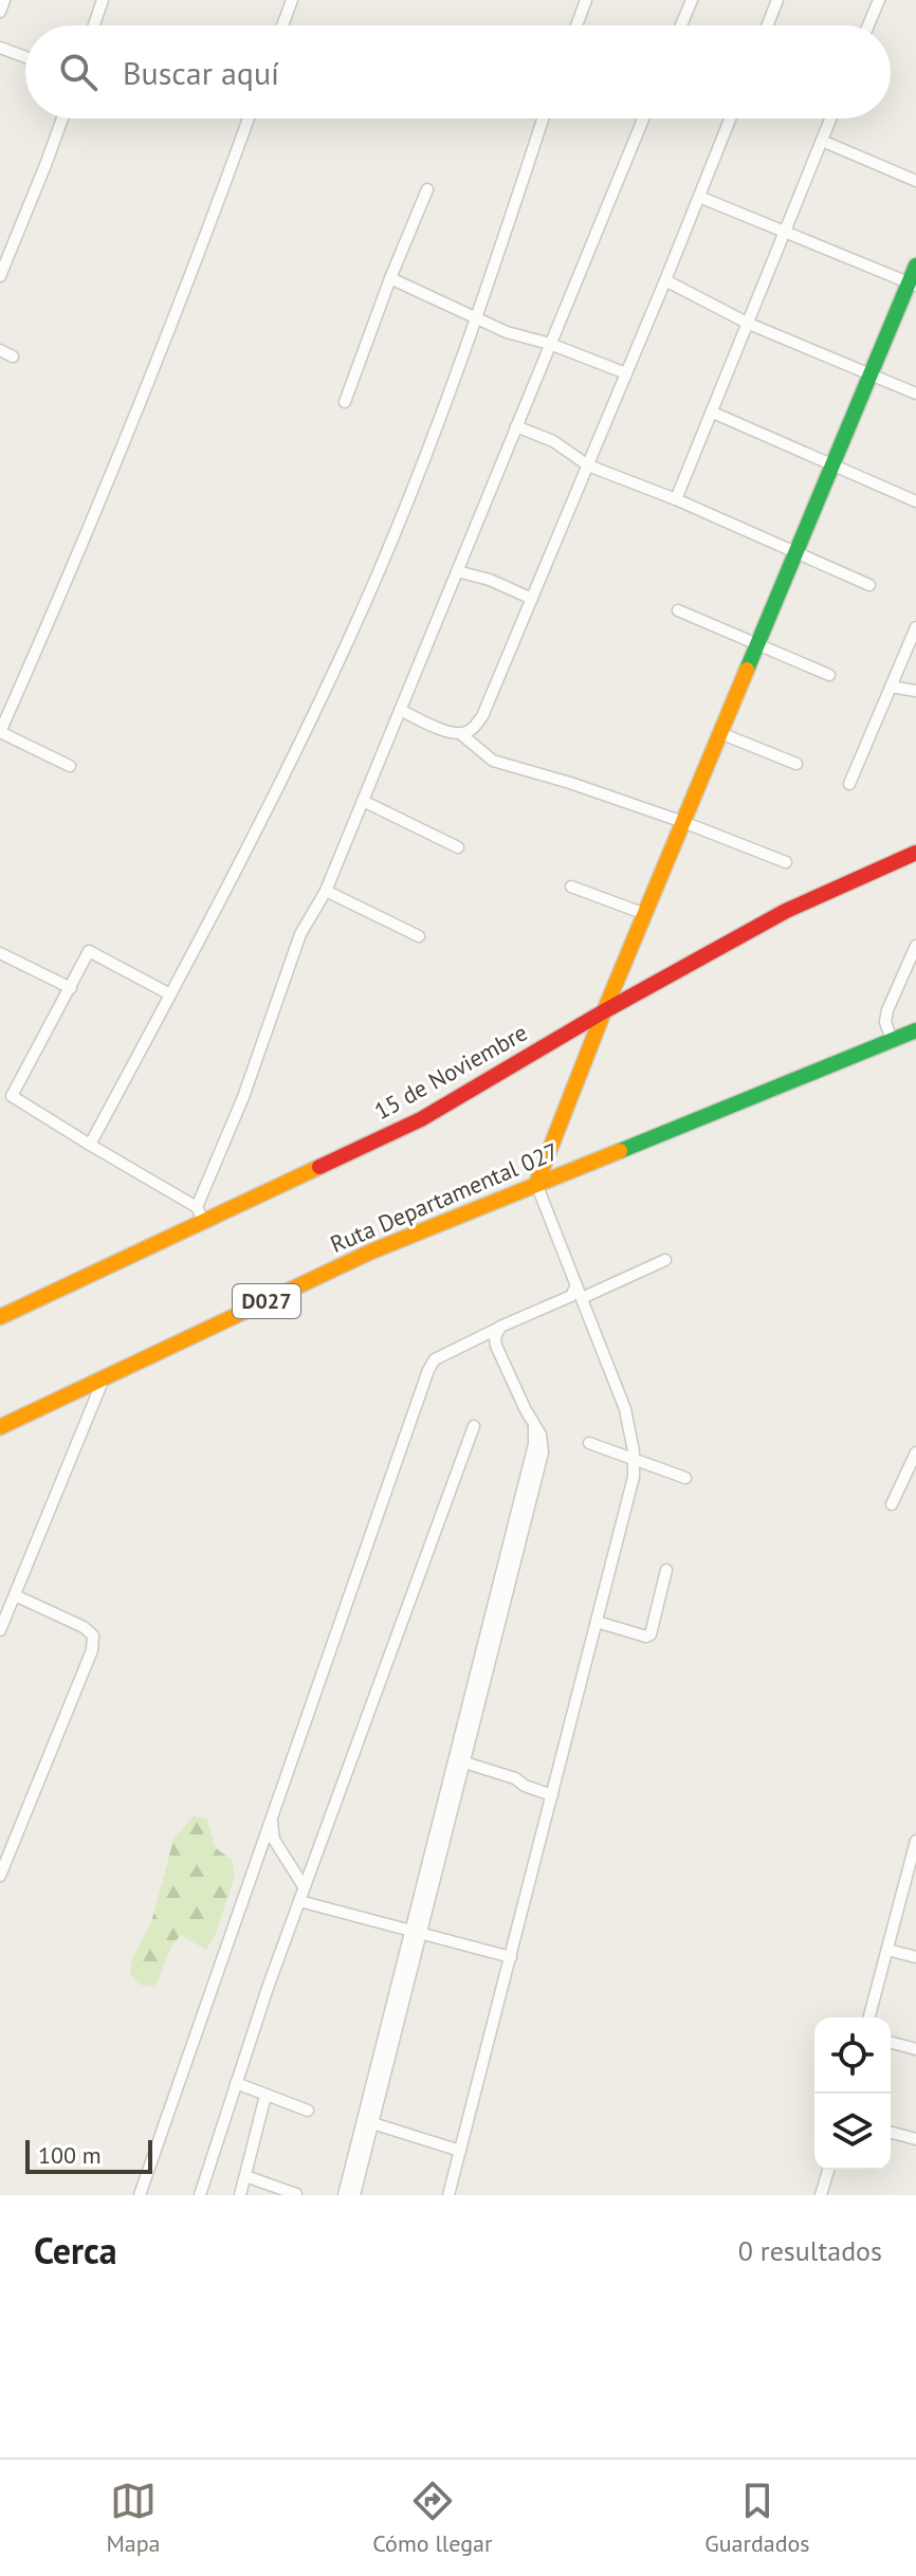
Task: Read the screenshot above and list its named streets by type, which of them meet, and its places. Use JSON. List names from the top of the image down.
{
  "streets": {
    "street": ["15 de Noviembre", "Ruta Departamental 027", "D027"]
  },
  "scale_bar": "100 m",
  "page": {
    "search": "Buscar aquí",
    "scale": "100 m",
    "heading": ["Cerca", "0 resultados"],
    "nav": ["Mapa", "Cómo llegar", "Guardados"]
  }
}
